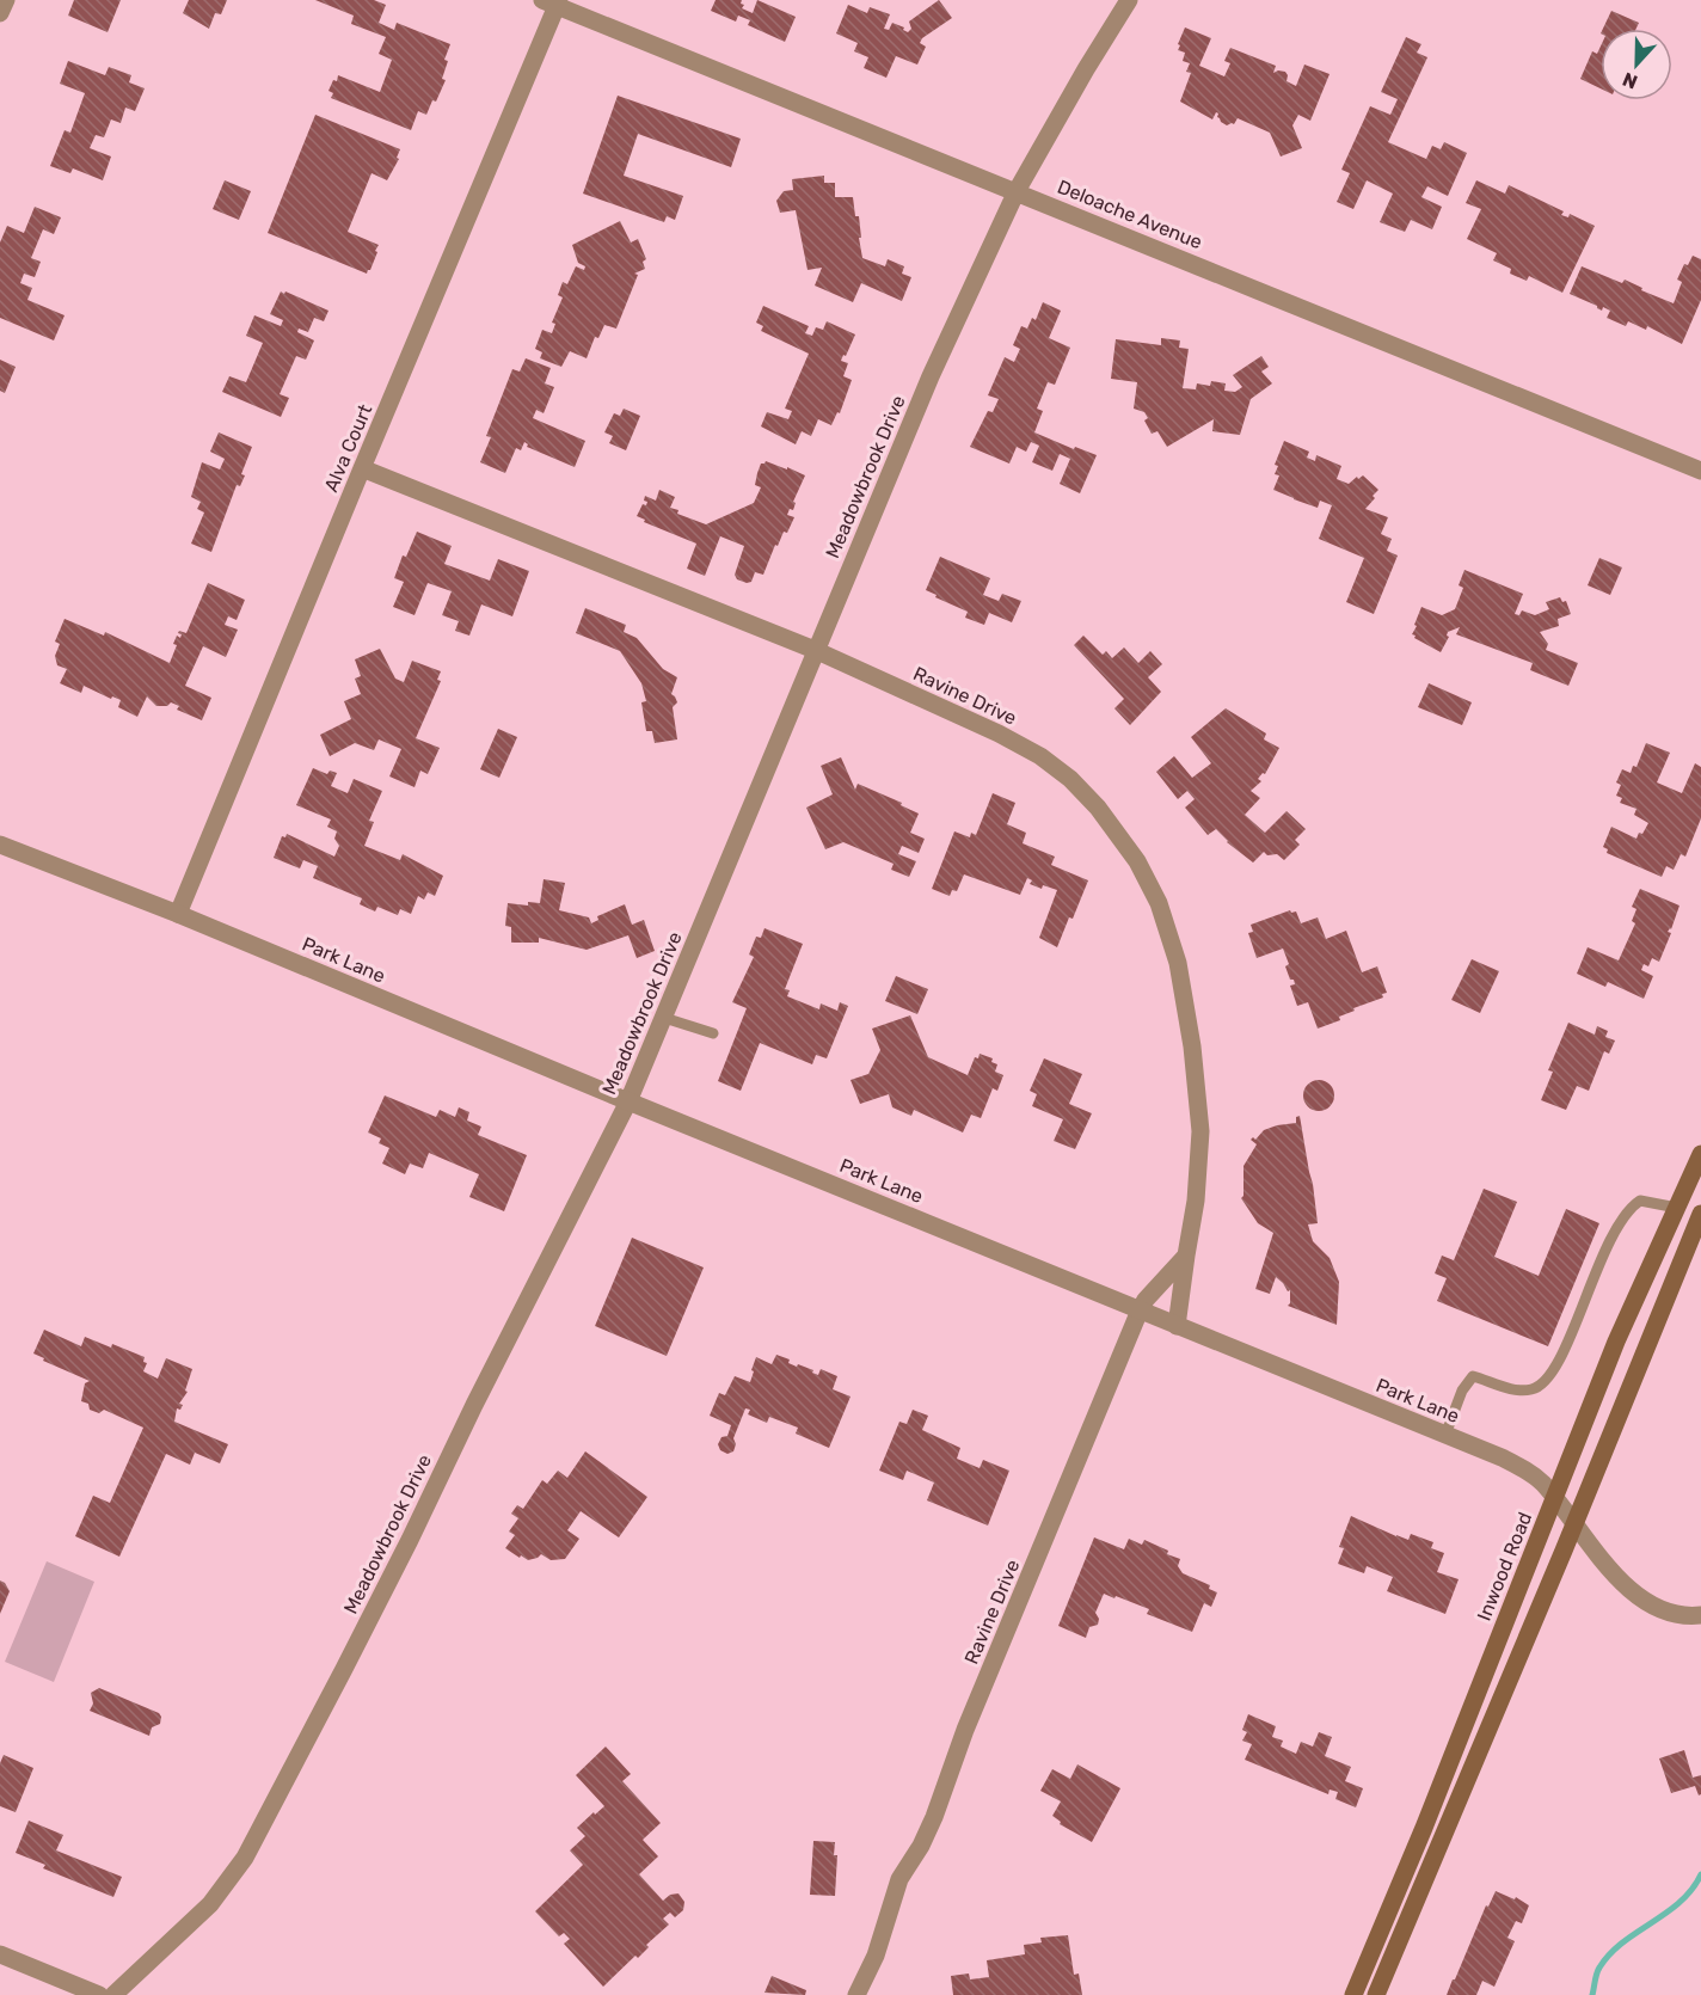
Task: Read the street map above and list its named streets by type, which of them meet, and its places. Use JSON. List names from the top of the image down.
{
  "streets": {
    "main road": ["Inwood Road"],
    "street": [
      "Deloache Avenue",
      "Alva Court",
      "Meadowbrook Drive",
      "Ravine Drive",
      "Park Lane"
    ]
  },
  "crossings": [
    ["Deloache Avenue", "Alva Court"],
    ["Deloache Avenue", "Meadowbrook Drive"],
    ["Alva Court", "Ravine Drive"],
    ["Alva Court", "Park Lane"],
    ["Meadowbrook Drive", "Ravine Drive"],
    ["Meadowbrook Drive", "Park Lane"],
    ["Ravine Drive", "Park Lane"],
    ["Park Lane", "Inwood Road"]
  ],
  "north": "bottom"
}
